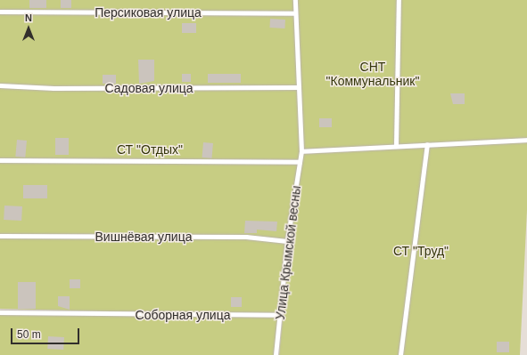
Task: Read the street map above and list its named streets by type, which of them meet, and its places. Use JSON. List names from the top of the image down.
{
  "streets": {
    "lane": [
      "Персиковая улица",
      "Садовая улица",
      "Вишнёвая улица",
      "Улица Крымской весны",
      "Соборная улица"
    ]
  },
  "crossings": [
    ["Персиковая улица", "Улица Крымской весны"],
    ["Садовая улица", "Улица Крымской весны"],
    ["Вишнёвая улица", "Улица Крымской весны"],
    ["Улица Крымской весны", "Соборная улица"]
  ],
  "parks": ["СНТ \"Коммунальник\"", "СТ \"Отдых\"", "СТ \"Труд\""],
  "scale_bar": "50 m",
  "north": "top"
}
